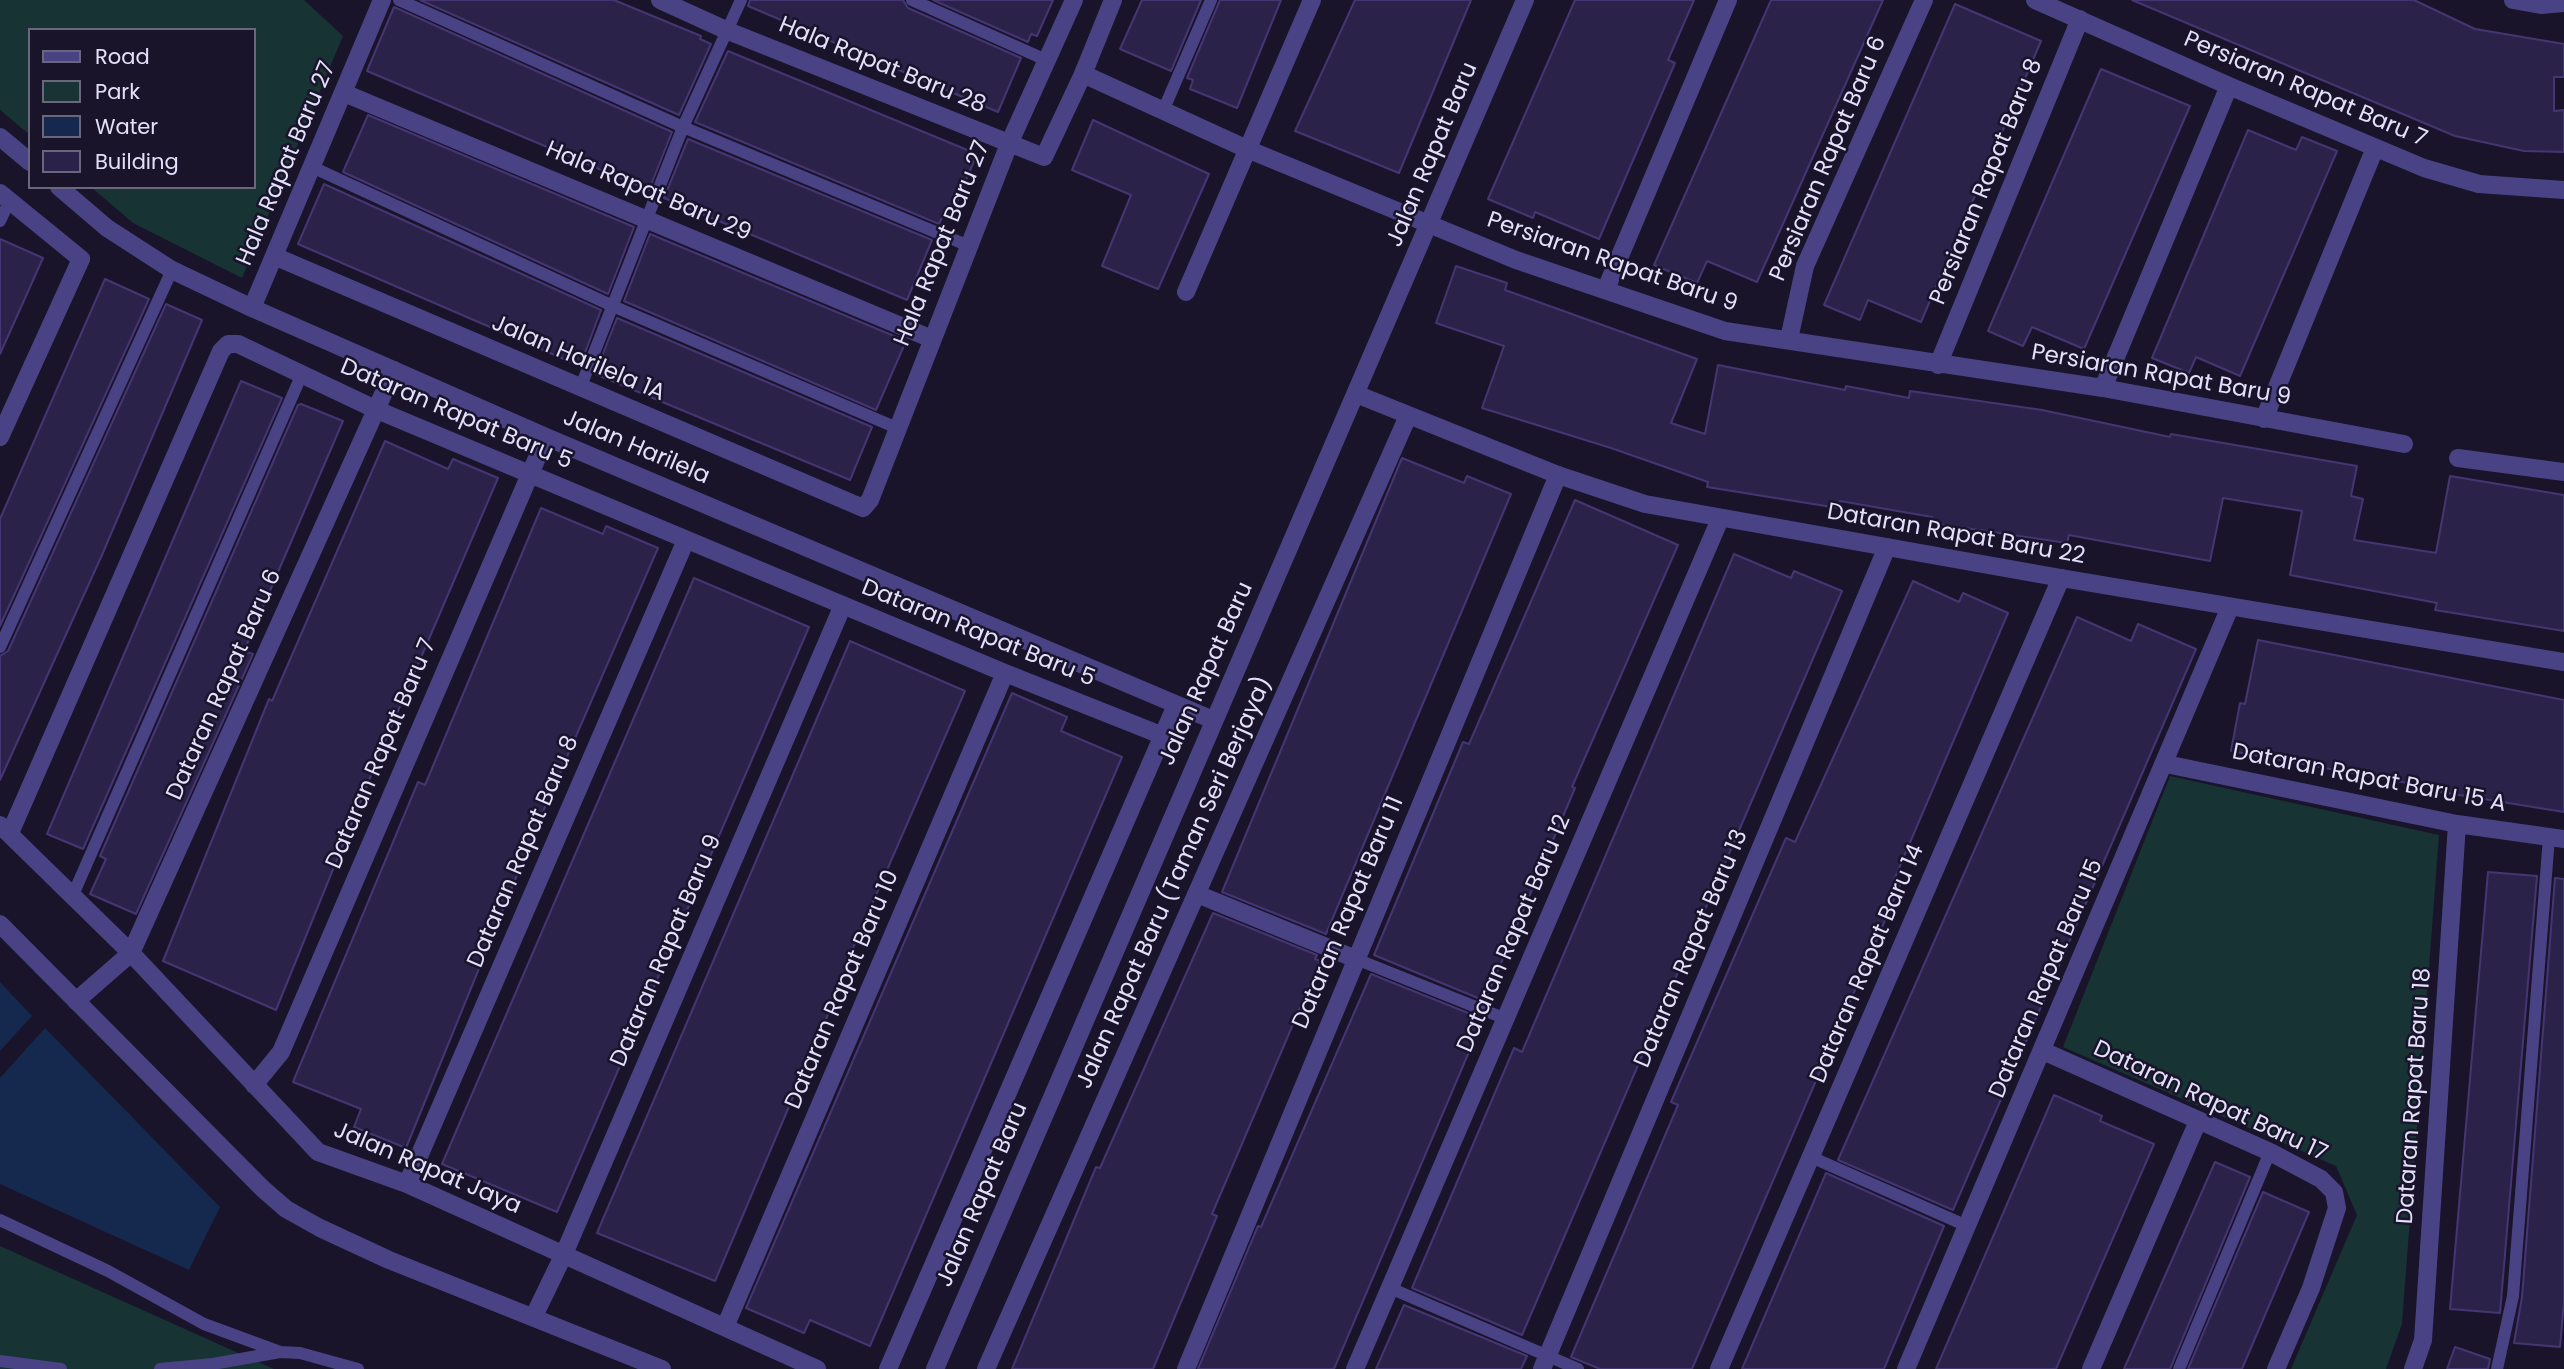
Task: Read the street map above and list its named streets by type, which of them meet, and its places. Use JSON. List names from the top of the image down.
{
  "streets": {
    "street": [
      "Hala Rapat Baru 28",
      "Persiaran Rapat Baru 7",
      "Jalan Rapat Baru",
      "Persiaran Rapat Baru 6",
      "Hala Rapat Baru 27",
      "Persiaran Rapat Baru 8",
      "Hala Rapat Baru 29",
      "Persiaran Rapat Baru 9",
      "Jalan Harilela 1A",
      "Dataran Rapat Baru 5",
      "Jalan Harilela",
      "Dataran Rapat Baru 22",
      "Dataran Rapat Baru 6",
      "Dataran Rapat Baru 7",
      "Dataran Rapat Baru 15 A",
      "Dataran Rapat Baru 8",
      "Jalan Rapat Baru (Taman Seri Berjaya)",
      "Dataran Rapat Baru 11",
      "Dataran Rapat Baru 12",
      "Dataran Rapat Baru 13",
      "Dataran Rapat Baru 9",
      "Dataran Rapat Baru 14",
      "Dataran Rapat Baru 15",
      "Dataran Rapat Baru 10",
      "Dataran Rapat Baru 18",
      "Dataran Rapat Baru 17",
      "Jalan Rapat Jaya"
    ]
  },
  "crossings": [
    ["Hala Rapat Baru 28", "Hala Rapat Baru 27"],
    ["Persiaran Rapat Baru 7", "Persiaran Rapat Baru 8"],
    ["Jalan Rapat Baru", "Persiaran Rapat Baru 9"],
    ["Jalan Rapat Baru", "Dataran Rapat Baru 5"],
    ["Jalan Rapat Baru", "Jalan Harilela"],
    ["Jalan Rapat Baru", "Dataran Rapat Baru 22"],
    ["Persiaran Rapat Baru 6", "Persiaran Rapat Baru 9"],
    ["Hala Rapat Baru 27", "Hala Rapat Baru 29"],
    ["Hala Rapat Baru 27", "Jalan Harilela 1A"],
    ["Hala Rapat Baru 27", "Jalan Harilela"],
    ["Persiaran Rapat Baru 8", "Persiaran Rapat Baru 9"],
    ["Dataran Rapat Baru 5", "Dataran Rapat Baru 6"],
    ["Dataran Rapat Baru 5", "Dataran Rapat Baru 7"],
    ["Dataran Rapat Baru 5", "Dataran Rapat Baru 8"],
    ["Dataran Rapat Baru 5", "Dataran Rapat Baru 9"],
    ["Dataran Rapat Baru 5", "Dataran Rapat Baru 10"],
    ["Dataran Rapat Baru 5", "Jalan Rapat Jaya"],
    ["Jalan Harilela", "Dataran Rapat Baru 6"],
    ["Jalan Harilela", "Dataran Rapat Baru 7"],
    ["Dataran Rapat Baru 22", "Jalan Rapat Baru (Taman Seri Berjaya)"],
    ["Dataran Rapat Baru 22", "Dataran Rapat Baru 11"],
    ["Dataran Rapat Baru 22", "Dataran Rapat Baru 12"],
    ["Dataran Rapat Baru 22", "Dataran Rapat Baru 13"],
    ["Dataran Rapat Baru 22", "Dataran Rapat Baru 14"],
    ["Dataran Rapat Baru 22", "Dataran Rapat Baru 15"],
    ["Dataran Rapat Baru 6", "Jalan Rapat Jaya"],
    ["Dataran Rapat Baru 7", "Jalan Rapat Jaya"],
    ["Dataran Rapat Baru 15 A", "Dataran Rapat Baru 15"],
    ["Dataran Rapat Baru 15 A", "Dataran Rapat Baru 18"],
    ["Dataran Rapat Baru 8", "Jalan Rapat Jaya"],
    ["Dataran Rapat Baru 9", "Jalan Rapat Jaya"],
    ["Dataran Rapat Baru 15", "Dataran Rapat Baru 17"],
    ["Dataran Rapat Baru 10", "Jalan Rapat Jaya"]
  ],
  "legend": [
    "Road",
    "Park",
    "Water",
    "Building"
  ]
}
